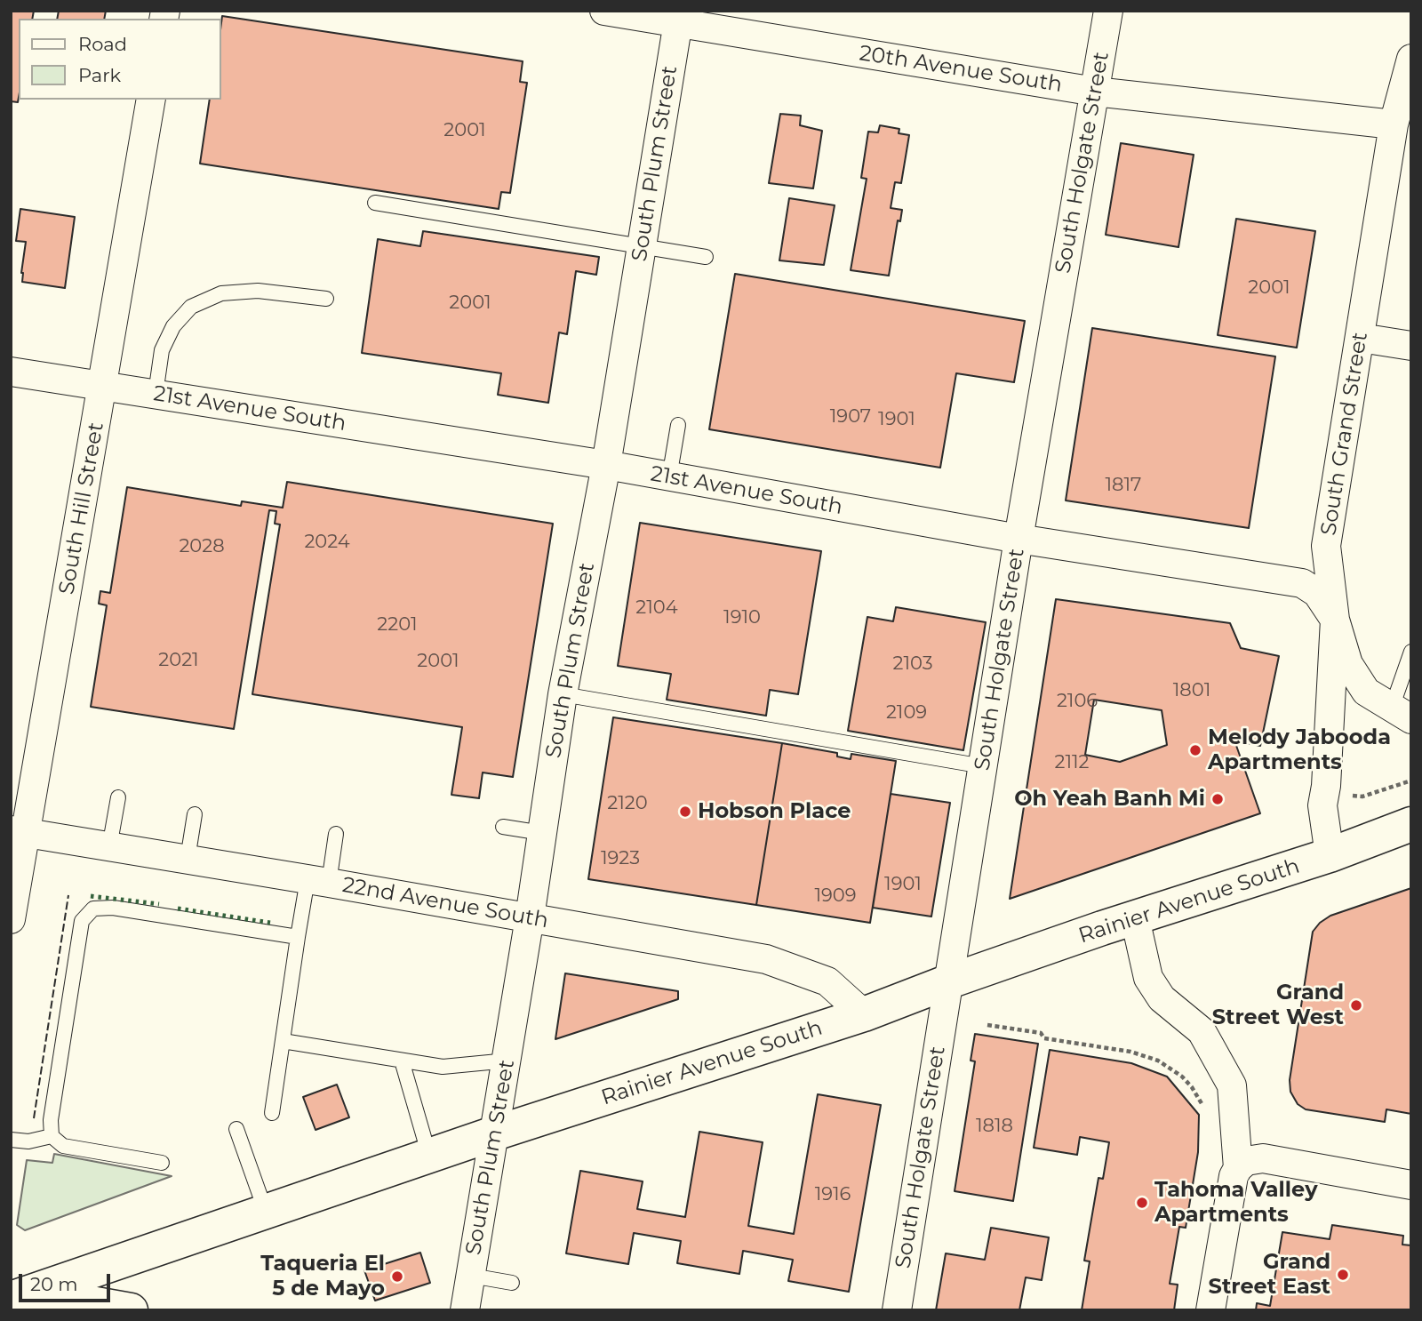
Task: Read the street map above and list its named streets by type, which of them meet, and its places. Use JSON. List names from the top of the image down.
{
  "streets": {
    "main road": ["Rainier Avenue South"],
    "street": [
      "20th Avenue South",
      "South Holgate Street",
      "South Plum Street",
      "21st Avenue South",
      "South Grand Street",
      "South Hill Street",
      "22nd Avenue South"
    ]
  },
  "crossings": [
    ["20th Avenue South", "South Holgate Street"],
    ["20th Avenue South", "South Plum Street"],
    ["20th Avenue South", "South Grand Street"],
    ["South Holgate Street", "21st Avenue South"],
    ["South Holgate Street", "Rainier Avenue South"],
    ["South Plum Street", "21st Avenue South"],
    ["South Plum Street", "Rainier Avenue South"],
    ["South Plum Street", "22nd Avenue South"],
    ["21st Avenue South", "South Grand Street"],
    ["21st Avenue South", "South Hill Street"],
    ["South Grand Street", "Rainier Avenue South"],
    ["South Hill Street", "22nd Avenue South"],
    ["Rainier Avenue South", "22nd Avenue South"]
  ],
  "places": [
    "Melody Jabooda Apartments",
    "Oh Yeah Banh Mi",
    "Hobson Place",
    "Grand Street West",
    "Tahoma Valley Apartments",
    "Grand Street East",
    "Taqueria El 5 de Mayo"
  ],
  "house_numbers": [
    "2001",
    "2001",
    "2001",
    "1907",
    "1901",
    "1817",
    "2024",
    "2028",
    "2104",
    "1910",
    "2201",
    "2021",
    "2001",
    "2103",
    "1801",
    "2106",
    "2109",
    "2112",
    "2120",
    "1923",
    "1901",
    "1909",
    "1818",
    "1916"
  ],
  "legend": ["Road", "Park"],
  "scale_bar": "20 m"
}
